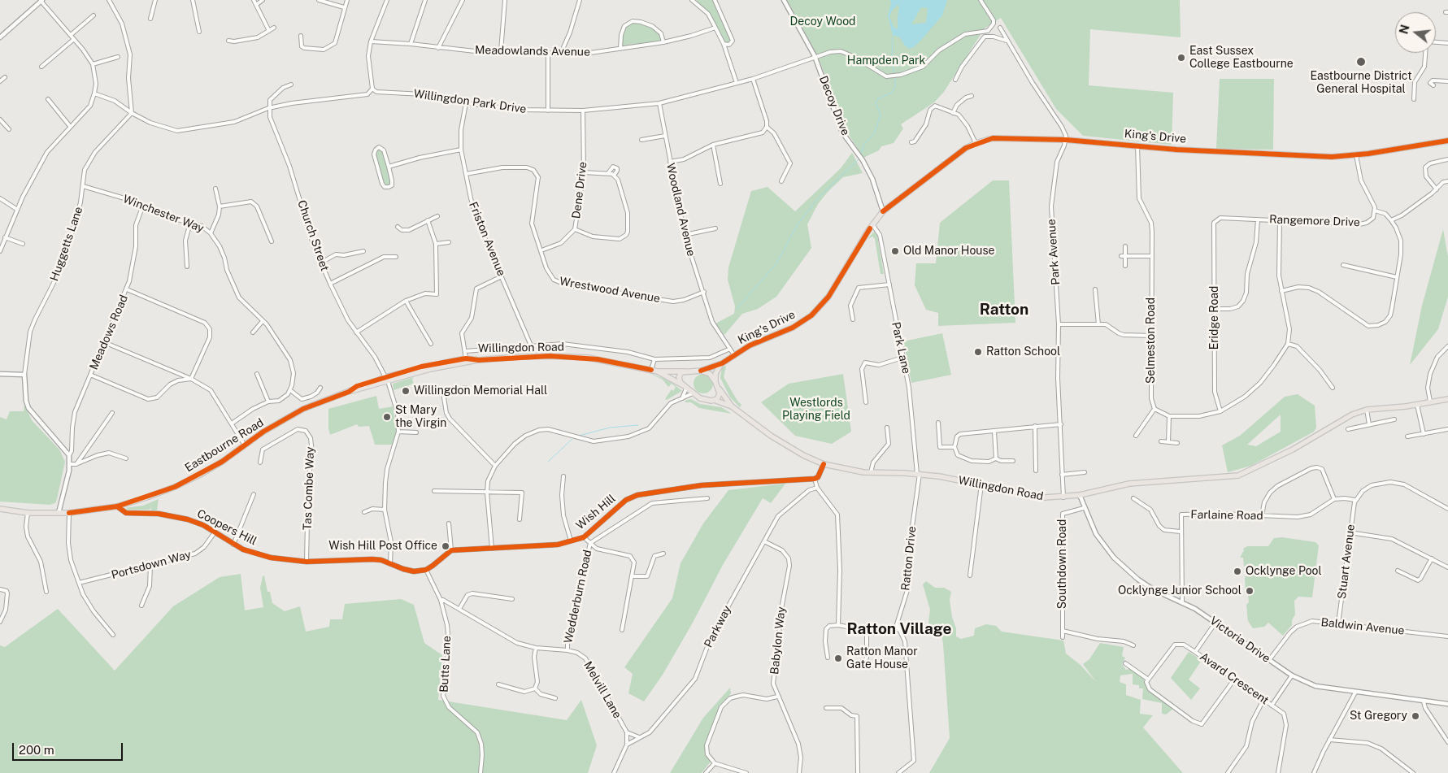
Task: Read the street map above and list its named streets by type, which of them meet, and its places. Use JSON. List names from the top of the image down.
{
  "streets": {
    "main road": ["King's Drive", "Willingdon Road", "Eastbourne Road"],
    "street": [
      "Meadowlands Avenue",
      "Willingdon Park Drive",
      "Decoy Drive",
      "Dene Drive",
      "Woodland Avenue",
      "Winchester Way",
      "Rangemore Drive",
      "Church Street",
      "Friston Avenue",
      "Huggetts Lane",
      "Park Avenue",
      "Wrestwood Avenue",
      "Eridge Road",
      "Meadows Road",
      "Selmeston Road",
      "Park Lane",
      "Tas Combe Way",
      "Wish Hill",
      "Farlaine Road",
      "Coopers Hill",
      "Ratton Drive",
      "Stuart Avenue",
      "Southdown Road",
      "Portsdown Way",
      "Wedderburn Road",
      "Parkway",
      "Baldwin Avenue",
      "Victoria Drive",
      "Babylon Way",
      "Butts Lane",
      "Avard Crescent",
      "Melvill Lane"
    ]
  },
  "crossings": [
    ["Willingdon Park Drive", "Decoy Drive"],
    ["Willingdon Park Drive", "Dene Drive"],
    ["Willingdon Park Drive", "Woodland Avenue"],
    ["Willingdon Park Drive", "Friston Avenue"],
    ["Decoy Drive", "King's Drive"],
    ["King's Drive", "Woodland Avenue"],
    ["King's Drive", "Rangemore Drive"],
    ["King's Drive", "Park Avenue"],
    ["King's Drive", "Selmeston Road"],
    ["King's Drive", "Willingdon Road"],
    ["King's Drive", "Park Lane"],
    ["Dene Drive", "Wrestwood Avenue"],
    ["Woodland Avenue", "Wrestwood Avenue"],
    ["Winchester Way", "Huggetts Lane"],
    ["Winchester Way", "Meadows Road"],
    ["Rangemore Drive", "Eridge Road"],
    ["Church Street", "Willingdon Road"],
    ["Church Street", "Eastbourne Road"],
    ["Church Street", "Coopers Hill"],
    ["Friston Avenue", "Wrestwood Avenue"],
    ["Huggetts Lane", "Meadows Road"],
    ["Huggetts Lane", "Eastbourne Road"],
    ["Park Avenue", "Willingdon Road"],
    ["Willingdon Road", "Park Lane"],
    ["Willingdon Road", "Eastbourne Road"],
    ["Willingdon Road", "Ratton Drive"],
    ["Willingdon Road", "Victoria Drive"],
    ["Park Lane", "Ratton Drive"],
    ["Eastbourne Road", "Coopers Hill"],
    ["Tas Combe Way", "Coopers Hill"],
    ["Farlaine Road", "Victoria Drive"],
    ["Coopers Hill", "Portsdown Way"],
    ["Coopers Hill", "Butts Lane"],
    ["Stuart Avenue", "Baldwin Avenue"],
    ["Southdown Road", "Victoria Drive"],
    ["Wedderburn Road", "Melvill Lane"],
    ["Parkway", "Babylon Way"],
    ["Baldwin Avenue", "Victoria Drive"],
    ["Butts Lane", "Melvill Lane"]
  ],
  "districts": ["Ratton", "Ratton Village"],
  "parks": ["Decoy Wood", "Hampden Park", "Westlords Playing Field"],
  "places": [
    "East Sussex College Eastbourne",
    "Eastbourne District General Hospital",
    "Old Manor House",
    "Ratton School",
    "Willingdon Memorial Hall",
    "St Mary the Virgin",
    "Wish Hill Post Office",
    "Ocklynge Pool",
    "Ocklynge Junior School",
    "Ratton Manor Gate House",
    "St Gregory"
  ],
  "scale_bar": "200 m",
  "north": "left"
}
